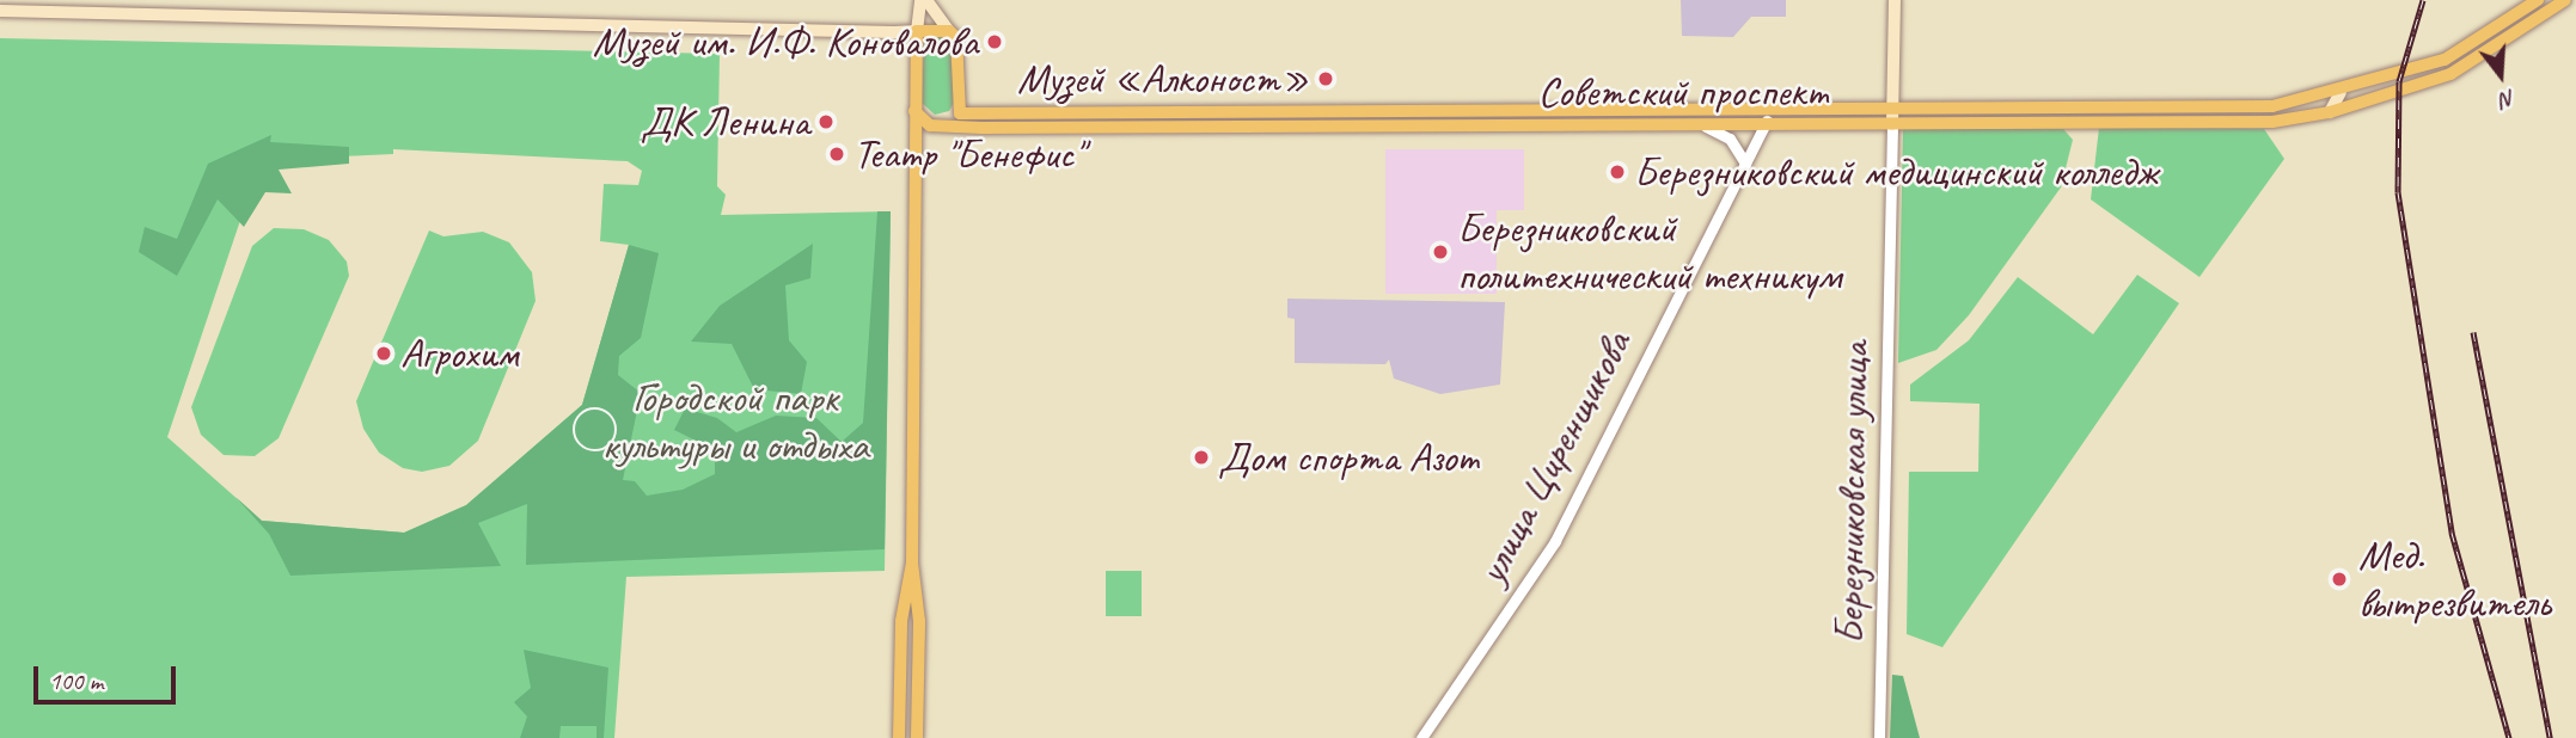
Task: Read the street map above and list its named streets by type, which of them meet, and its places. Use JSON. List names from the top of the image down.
{
  "streets": {
    "main road": ["Советский проспект", "Березниковская улица"],
    "street": ["улица Циренщикова"]
  },
  "crossings": [
    ["Советский проспект", "улица Циренщикова"],
    ["Советский проспект", "Березниковская улица"]
  ],
  "parks": ["Городской парк культуры и отдыха"],
  "places": [
    "Музей им. И.Ф. Коновалова",
    "Музей «Алконост»",
    "ДК Ленина",
    "Театр \"Бенефис\"",
    "Березниковский медицинский колледж",
    "Березниковский политехнический техникум",
    "Агрохим",
    "Дом спорта Азот",
    "Мед. вытрезвитель"
  ],
  "scale_bar": "100 m",
  "north": "bottom"
}
